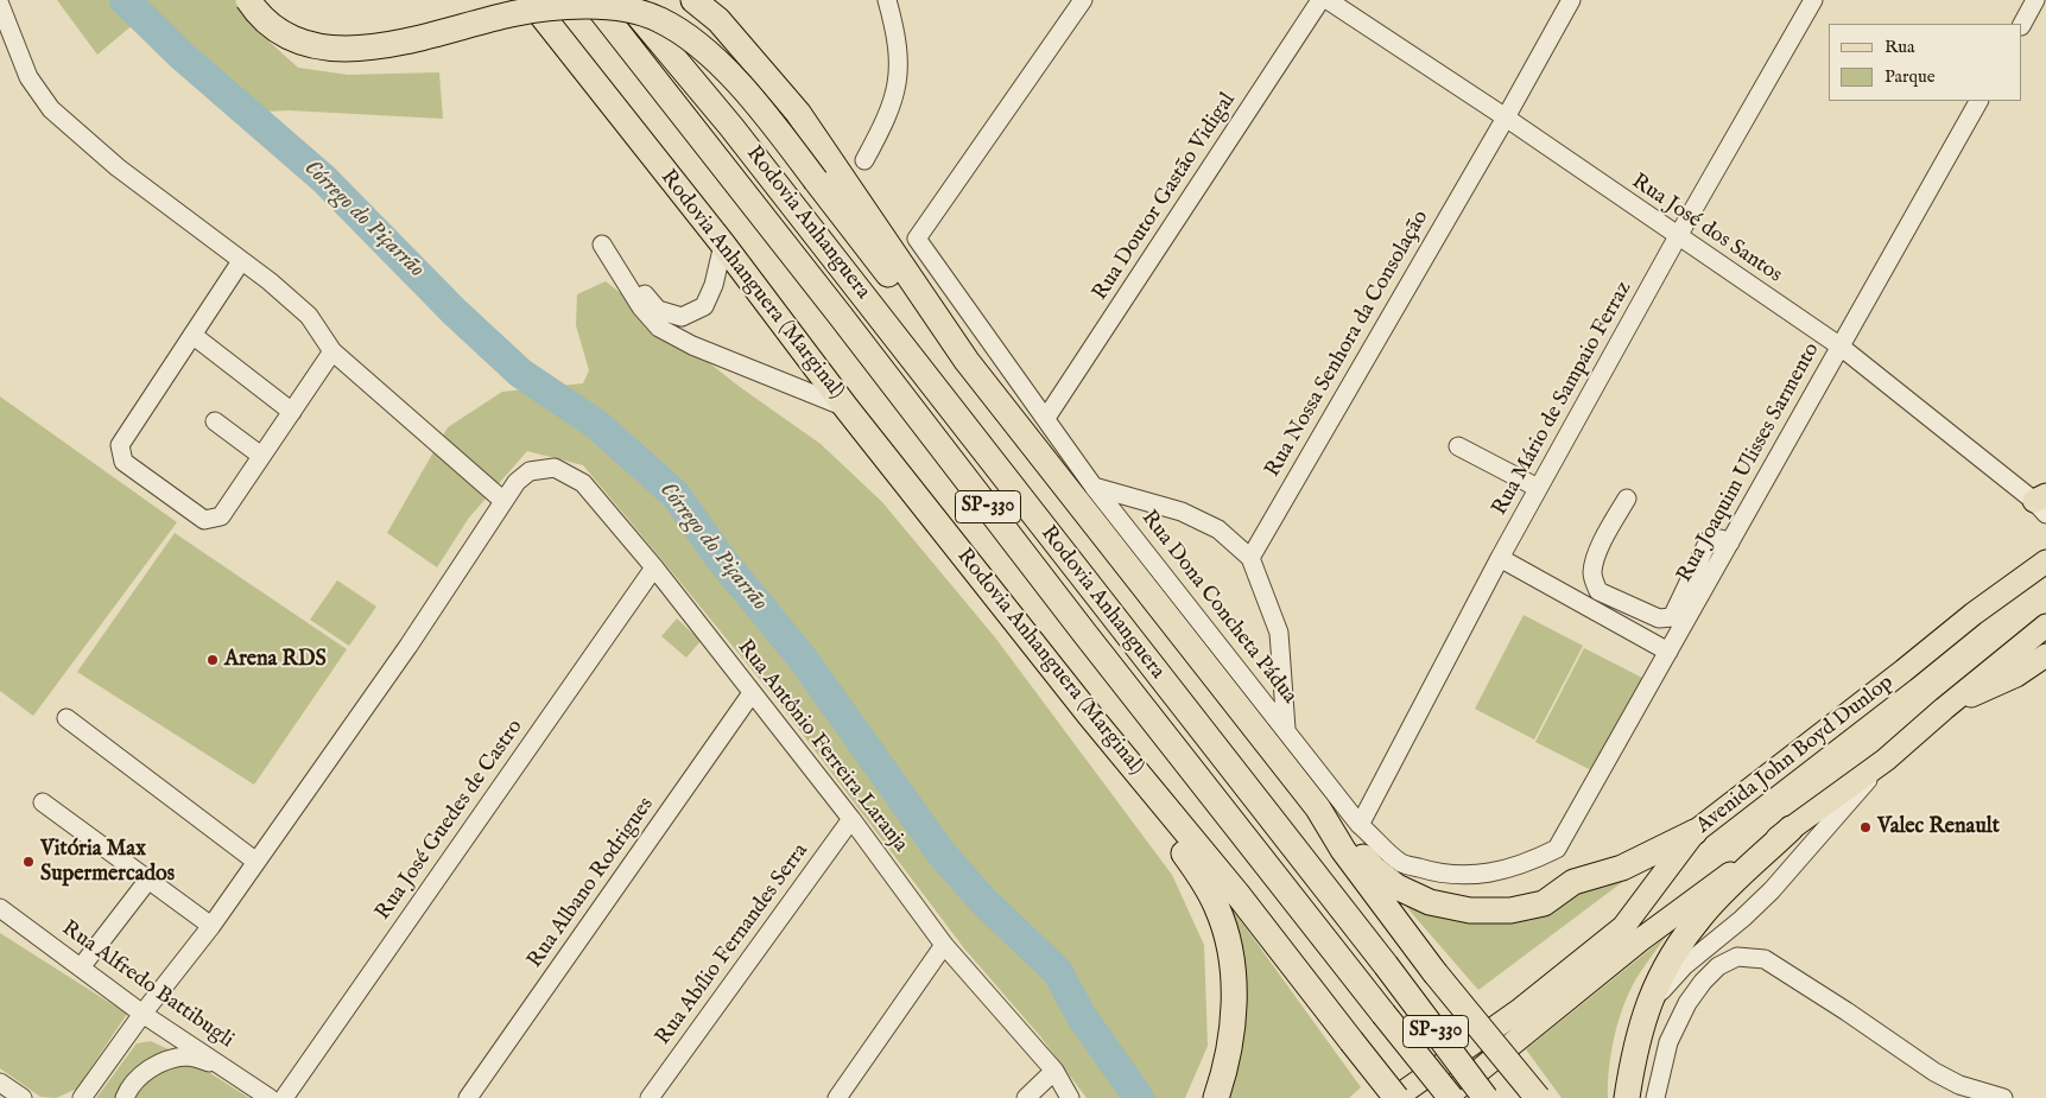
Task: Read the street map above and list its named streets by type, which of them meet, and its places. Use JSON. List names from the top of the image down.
{
  "streets": {
    "highway": ["Rodovia Anhanguera", "Rodovia Anhanguera (Marginal)", "SP-330"],
    "main road": ["Avenida John Boyd Dunlop"],
    "street": [
      "Rua Doutor Gastão Vidigal",
      "Rua José dos Santos",
      "Rua Nossa Senhora da Consolação",
      "Rua Mário de Sampaio Ferraz",
      "Rua Joaquim Ulisses Sarmento",
      "Rua Dona Concheta Pádua",
      "Rua Antônio Ferreira Laranja",
      "Rua José Guedes de Castro",
      "Rua Albano Rodrigues",
      "Rua Abílio Fernandes Serra",
      "Rua Alfredo Battibugli"
    ]
  },
  "crossings": [
    ["Rua Doutor Gastão Vidigal", "Rua Dona Concheta Pádua"],
    ["Rua José dos Santos", "Rua Nossa Senhora da Consolação"],
    ["Rua José dos Santos", "Rua Mário de Sampaio Ferraz"],
    ["Rua José dos Santos", "Rua Joaquim Ulisses Sarmento"],
    ["Rodovia Anhanguera (Marginal)", "Avenida John Boyd Dunlop"],
    ["Rua Mário de Sampaio Ferraz", "Rua Dona Concheta Pádua"],
    ["Rua Joaquim Ulisses Sarmento", "Rua Dona Concheta Pádua"],
    ["Rua Antônio Ferreira Laranja", "Rua José Guedes de Castro"],
    ["Rua Antônio Ferreira Laranja", "Rua Albano Rodrigues"],
    ["Rua Antônio Ferreira Laranja", "Rua Abílio Fernandes Serra"]
  ],
  "water": ["Córrego do Piçarrão"],
  "places": ["Arena RDS", "Valec Renault", "Vitória Max Supermercados"],
  "legend": ["Rua", "Parque"]
}
